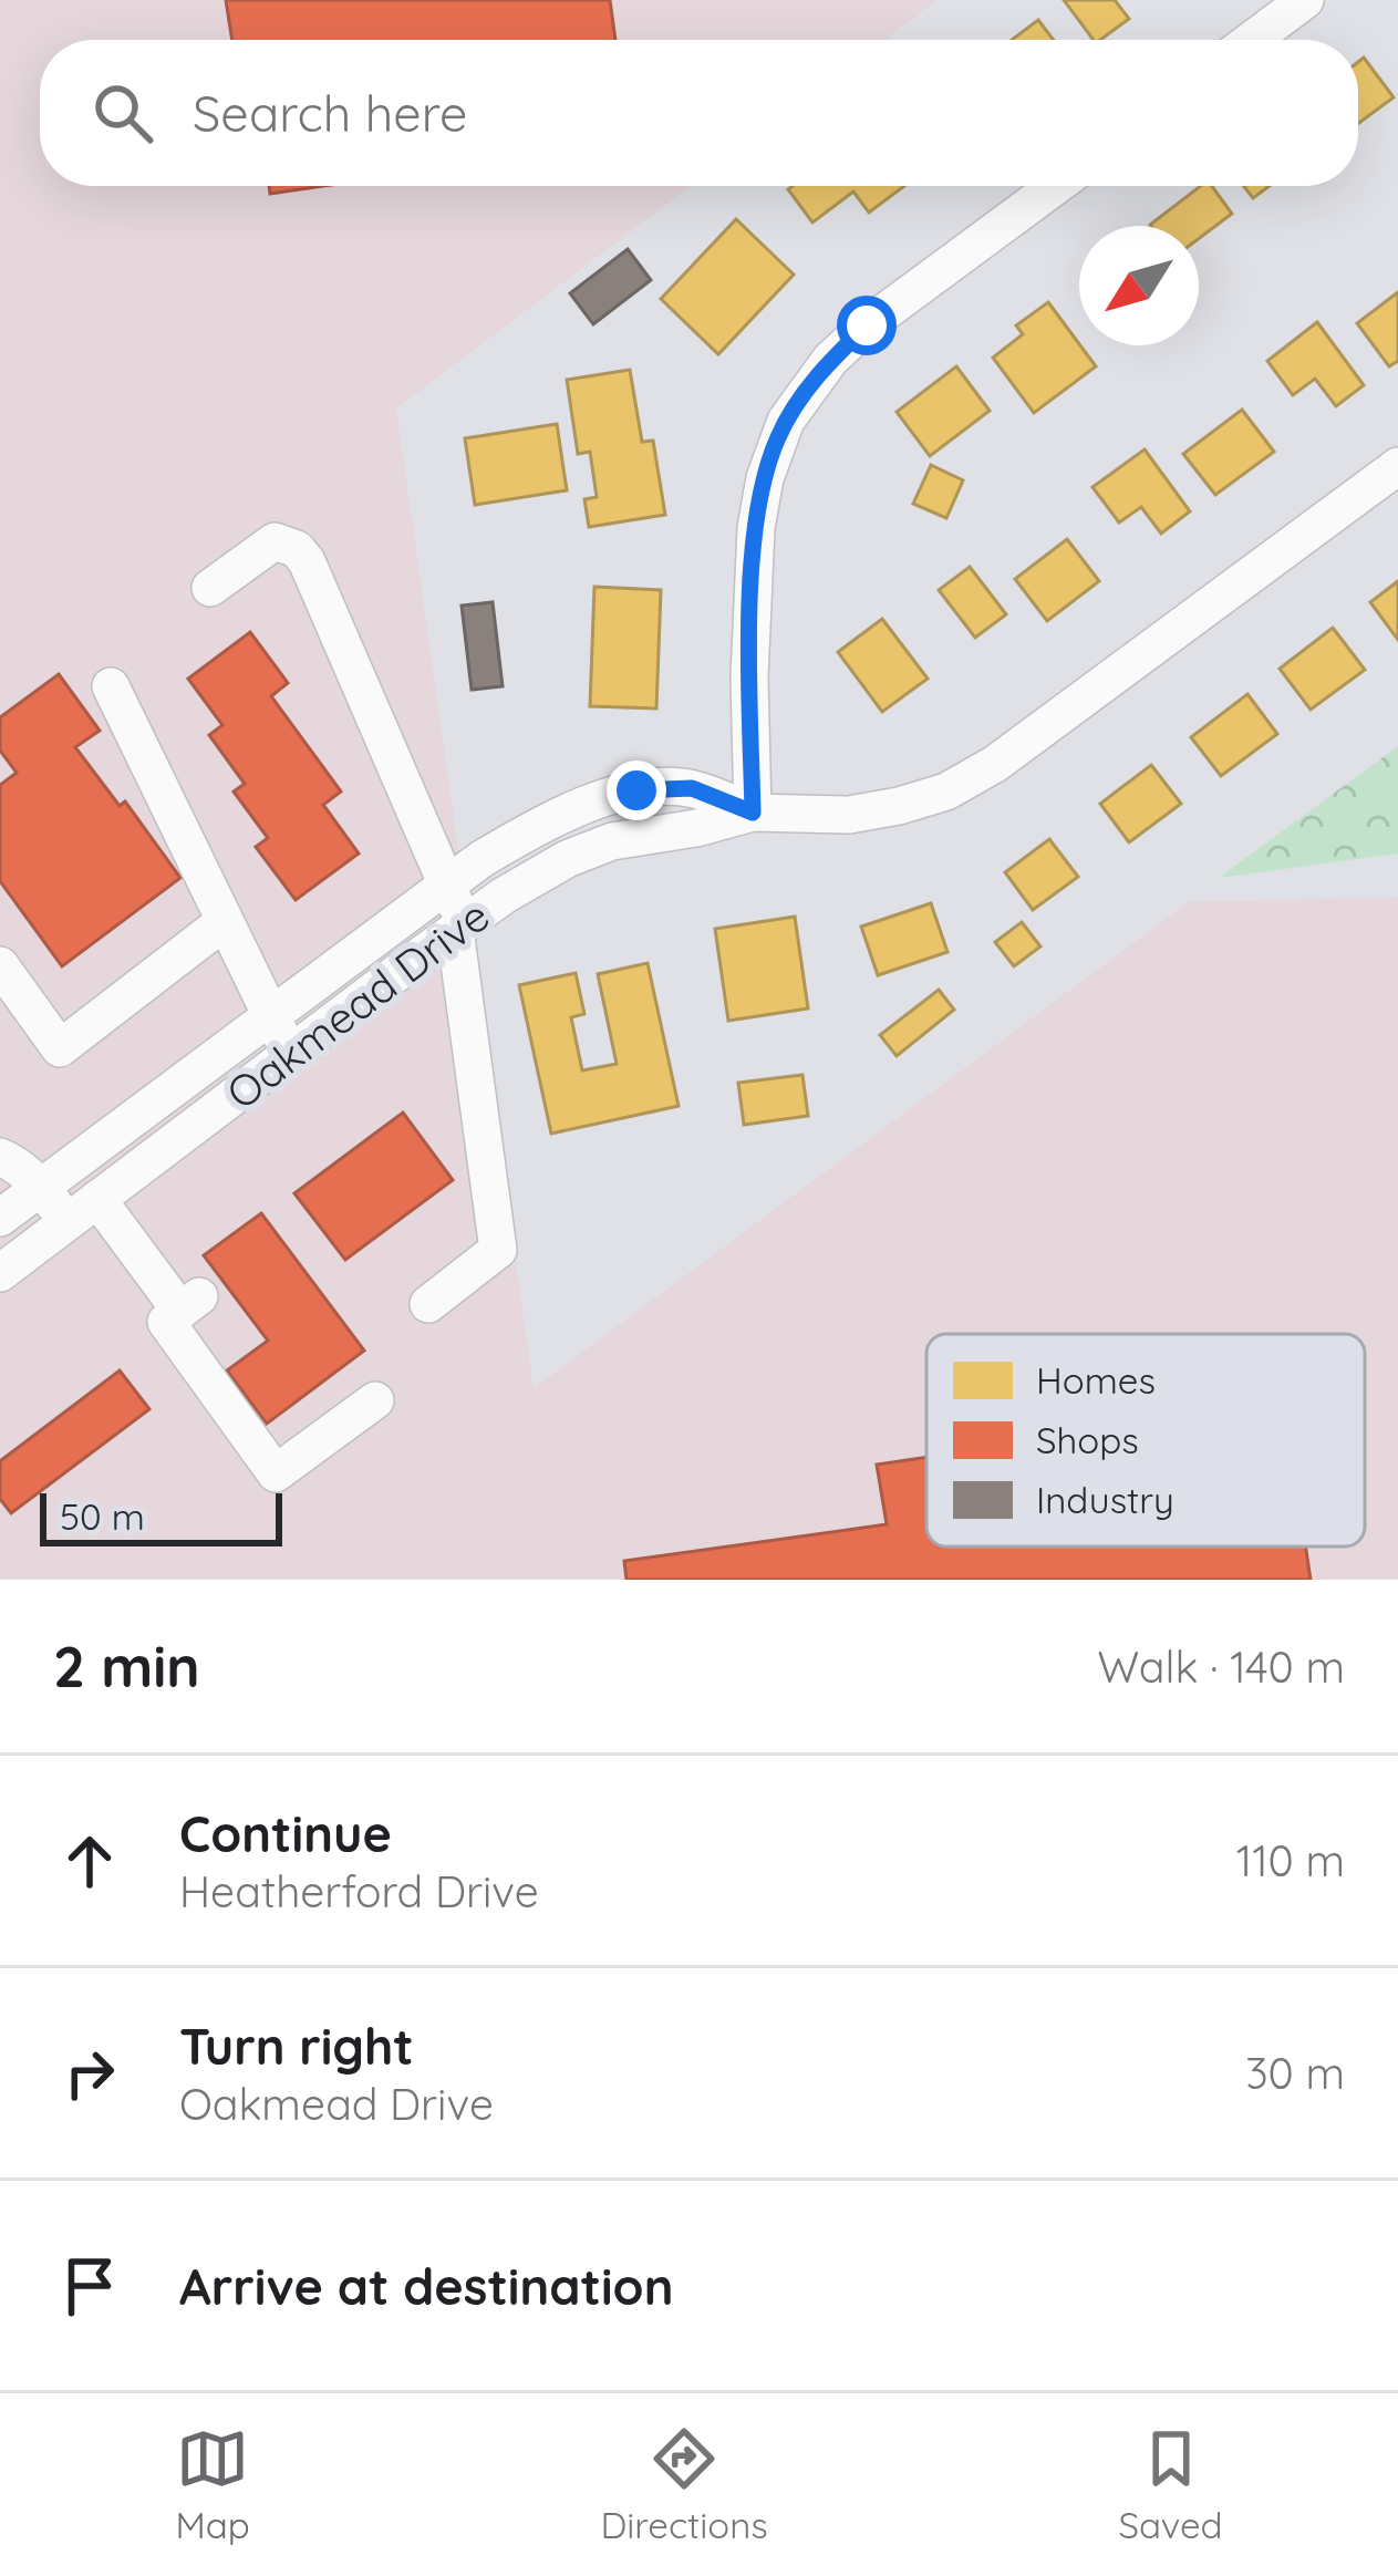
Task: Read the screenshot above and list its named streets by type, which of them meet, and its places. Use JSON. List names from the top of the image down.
{
  "streets": {
    "street": ["Oakmead Drive"]
  },
  "legend": ["Homes", "Shops", "Industry"],
  "scale_bar": "50 m",
  "north": "bottom left",
  "page": {
    "search": "Search here",
    "scale": "50 m",
    "heading": ["2 min", "Walk · 140 m"],
    "list": [
      ["Continue", "Heatherford Drive", "110 m"],
      ["Turn right", "Oakmead Drive", "30 m"],
      "Arrive at destination"
    ],
    "nav": ["Map", "Directions", "Saved"]
  }
}
